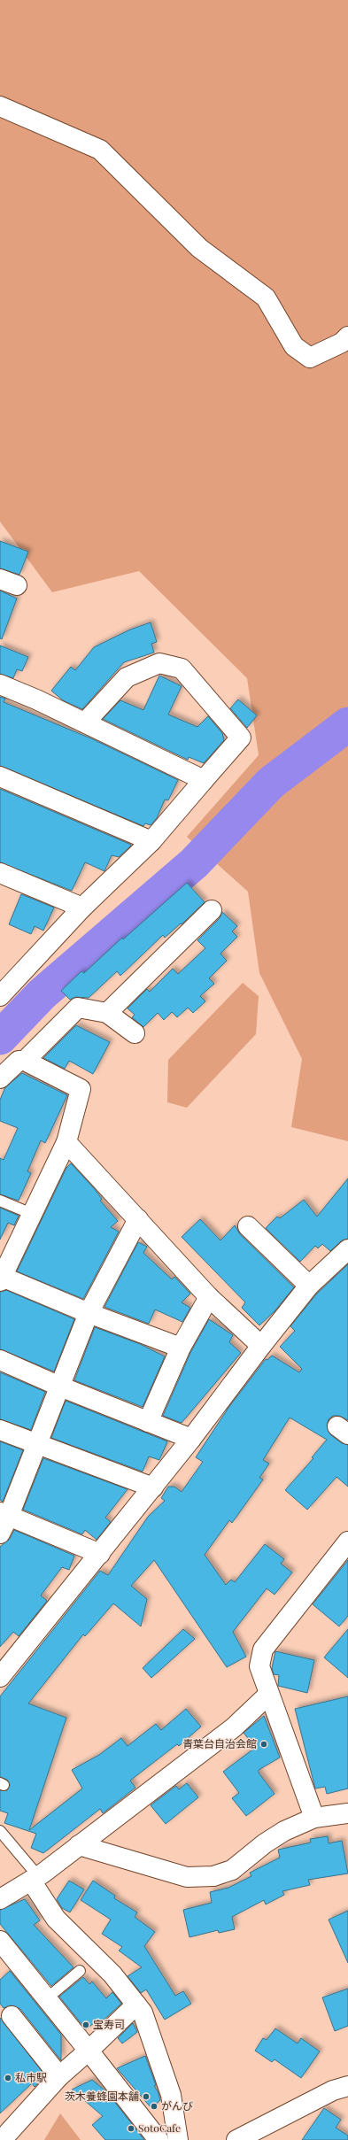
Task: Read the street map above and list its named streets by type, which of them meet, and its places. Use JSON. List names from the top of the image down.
{
  "places": [
    "青葉台自治会館",
    "宝寿司",
    "私市駅",
    "茨木養蜂園本舗",
    "がんび",
    "SotoCafe"
  ]
}
